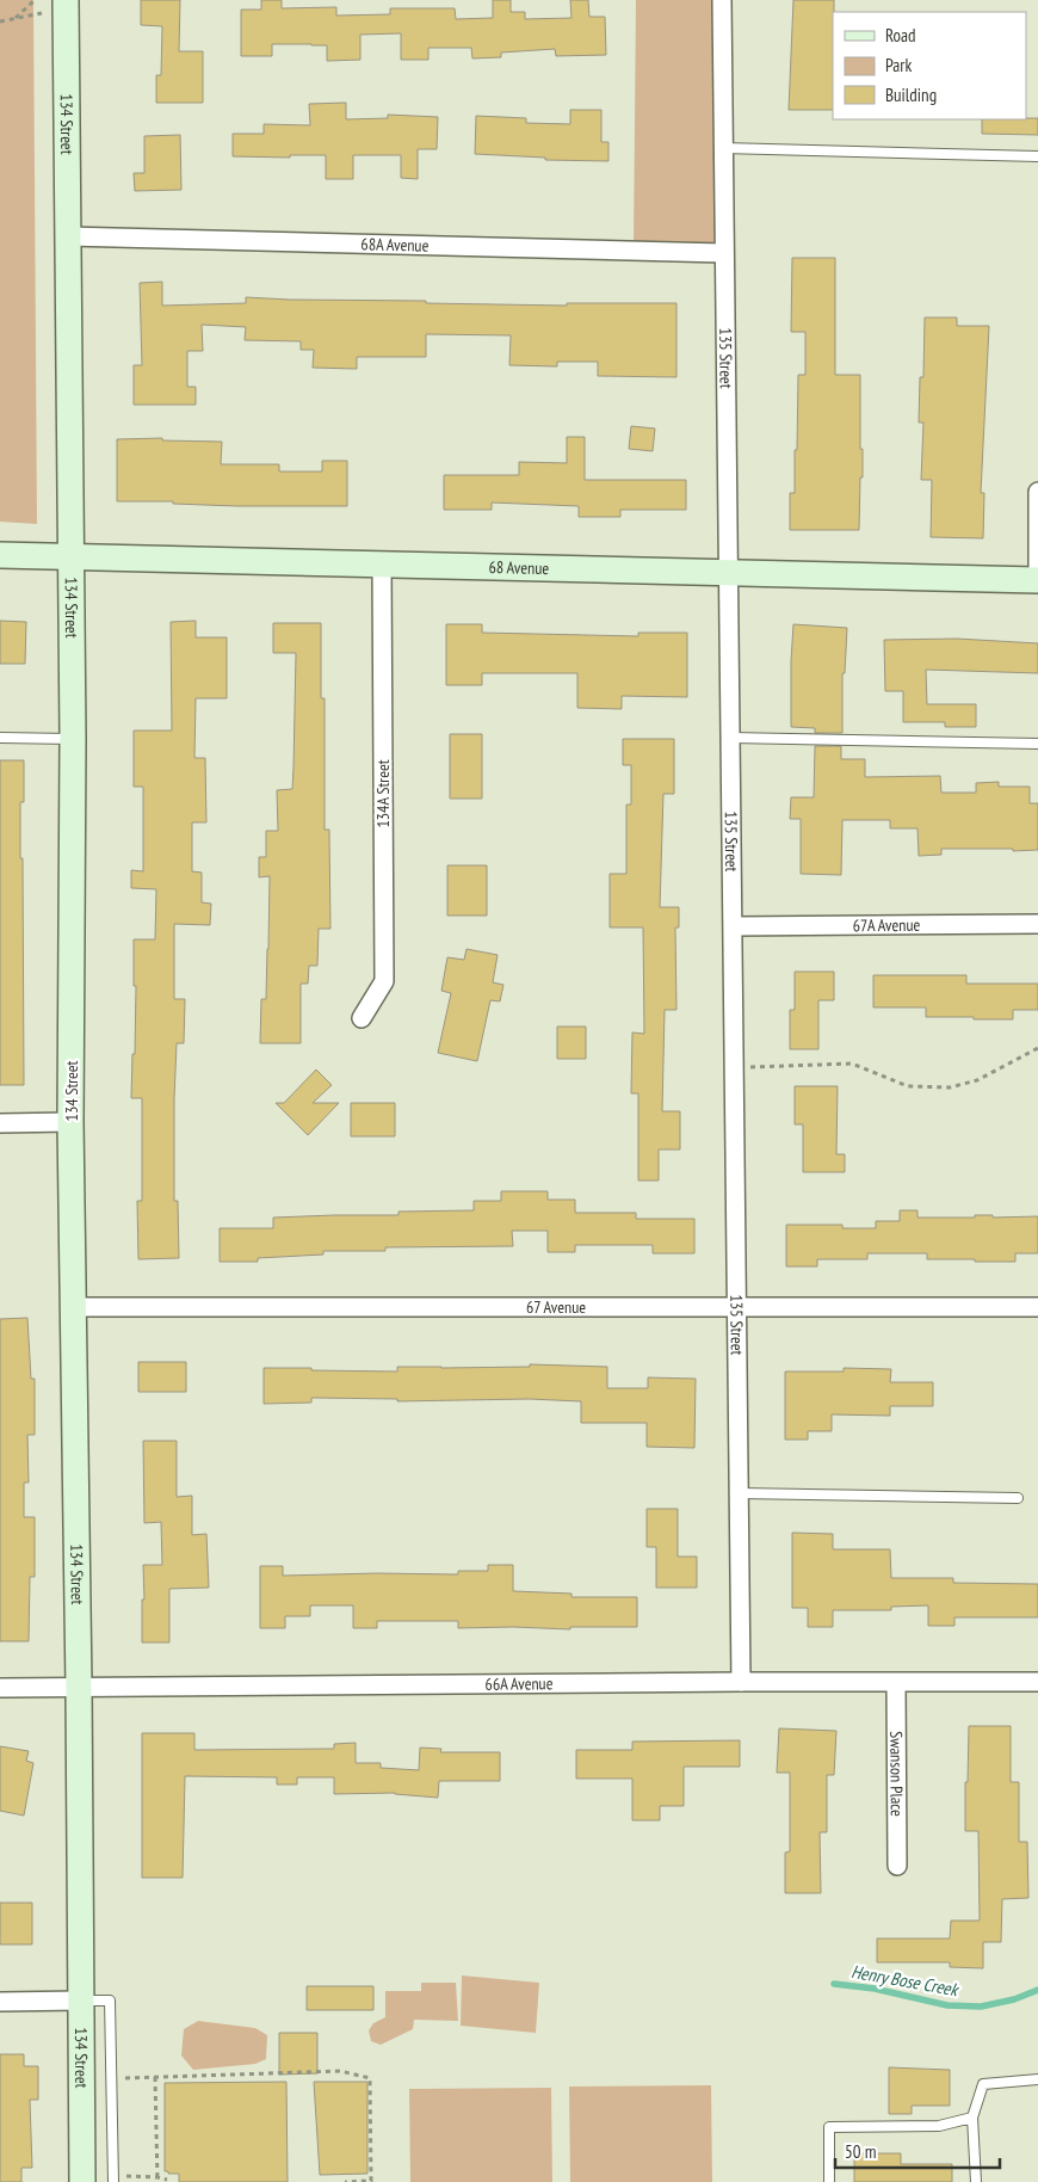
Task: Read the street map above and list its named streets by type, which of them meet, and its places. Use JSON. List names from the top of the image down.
{
  "streets": {
    "street": [
      "134 Street",
      "68A Avenue",
      "135 Street",
      "68 Avenue",
      "134A Street",
      "67A Avenue",
      "67 Avenue",
      "66A Avenue",
      "Swanson Place"
    ]
  },
  "crossings": [
    ["134 Street", "68A Avenue"],
    ["134 Street", "68 Avenue"],
    ["134 Street", "67 Avenue"],
    ["134 Street", "66A Avenue"],
    ["68A Avenue", "135 Street"],
    ["135 Street", "68 Avenue"],
    ["135 Street", "67A Avenue"],
    ["135 Street", "67 Avenue"],
    ["135 Street", "66A Avenue"],
    ["68 Avenue", "134A Street"],
    ["66A Avenue", "Swanson Place"]
  ],
  "water": ["Henry Bose Creek"],
  "legend": ["Road", "Park", "Building"],
  "scale_bar": "50 m"
}
